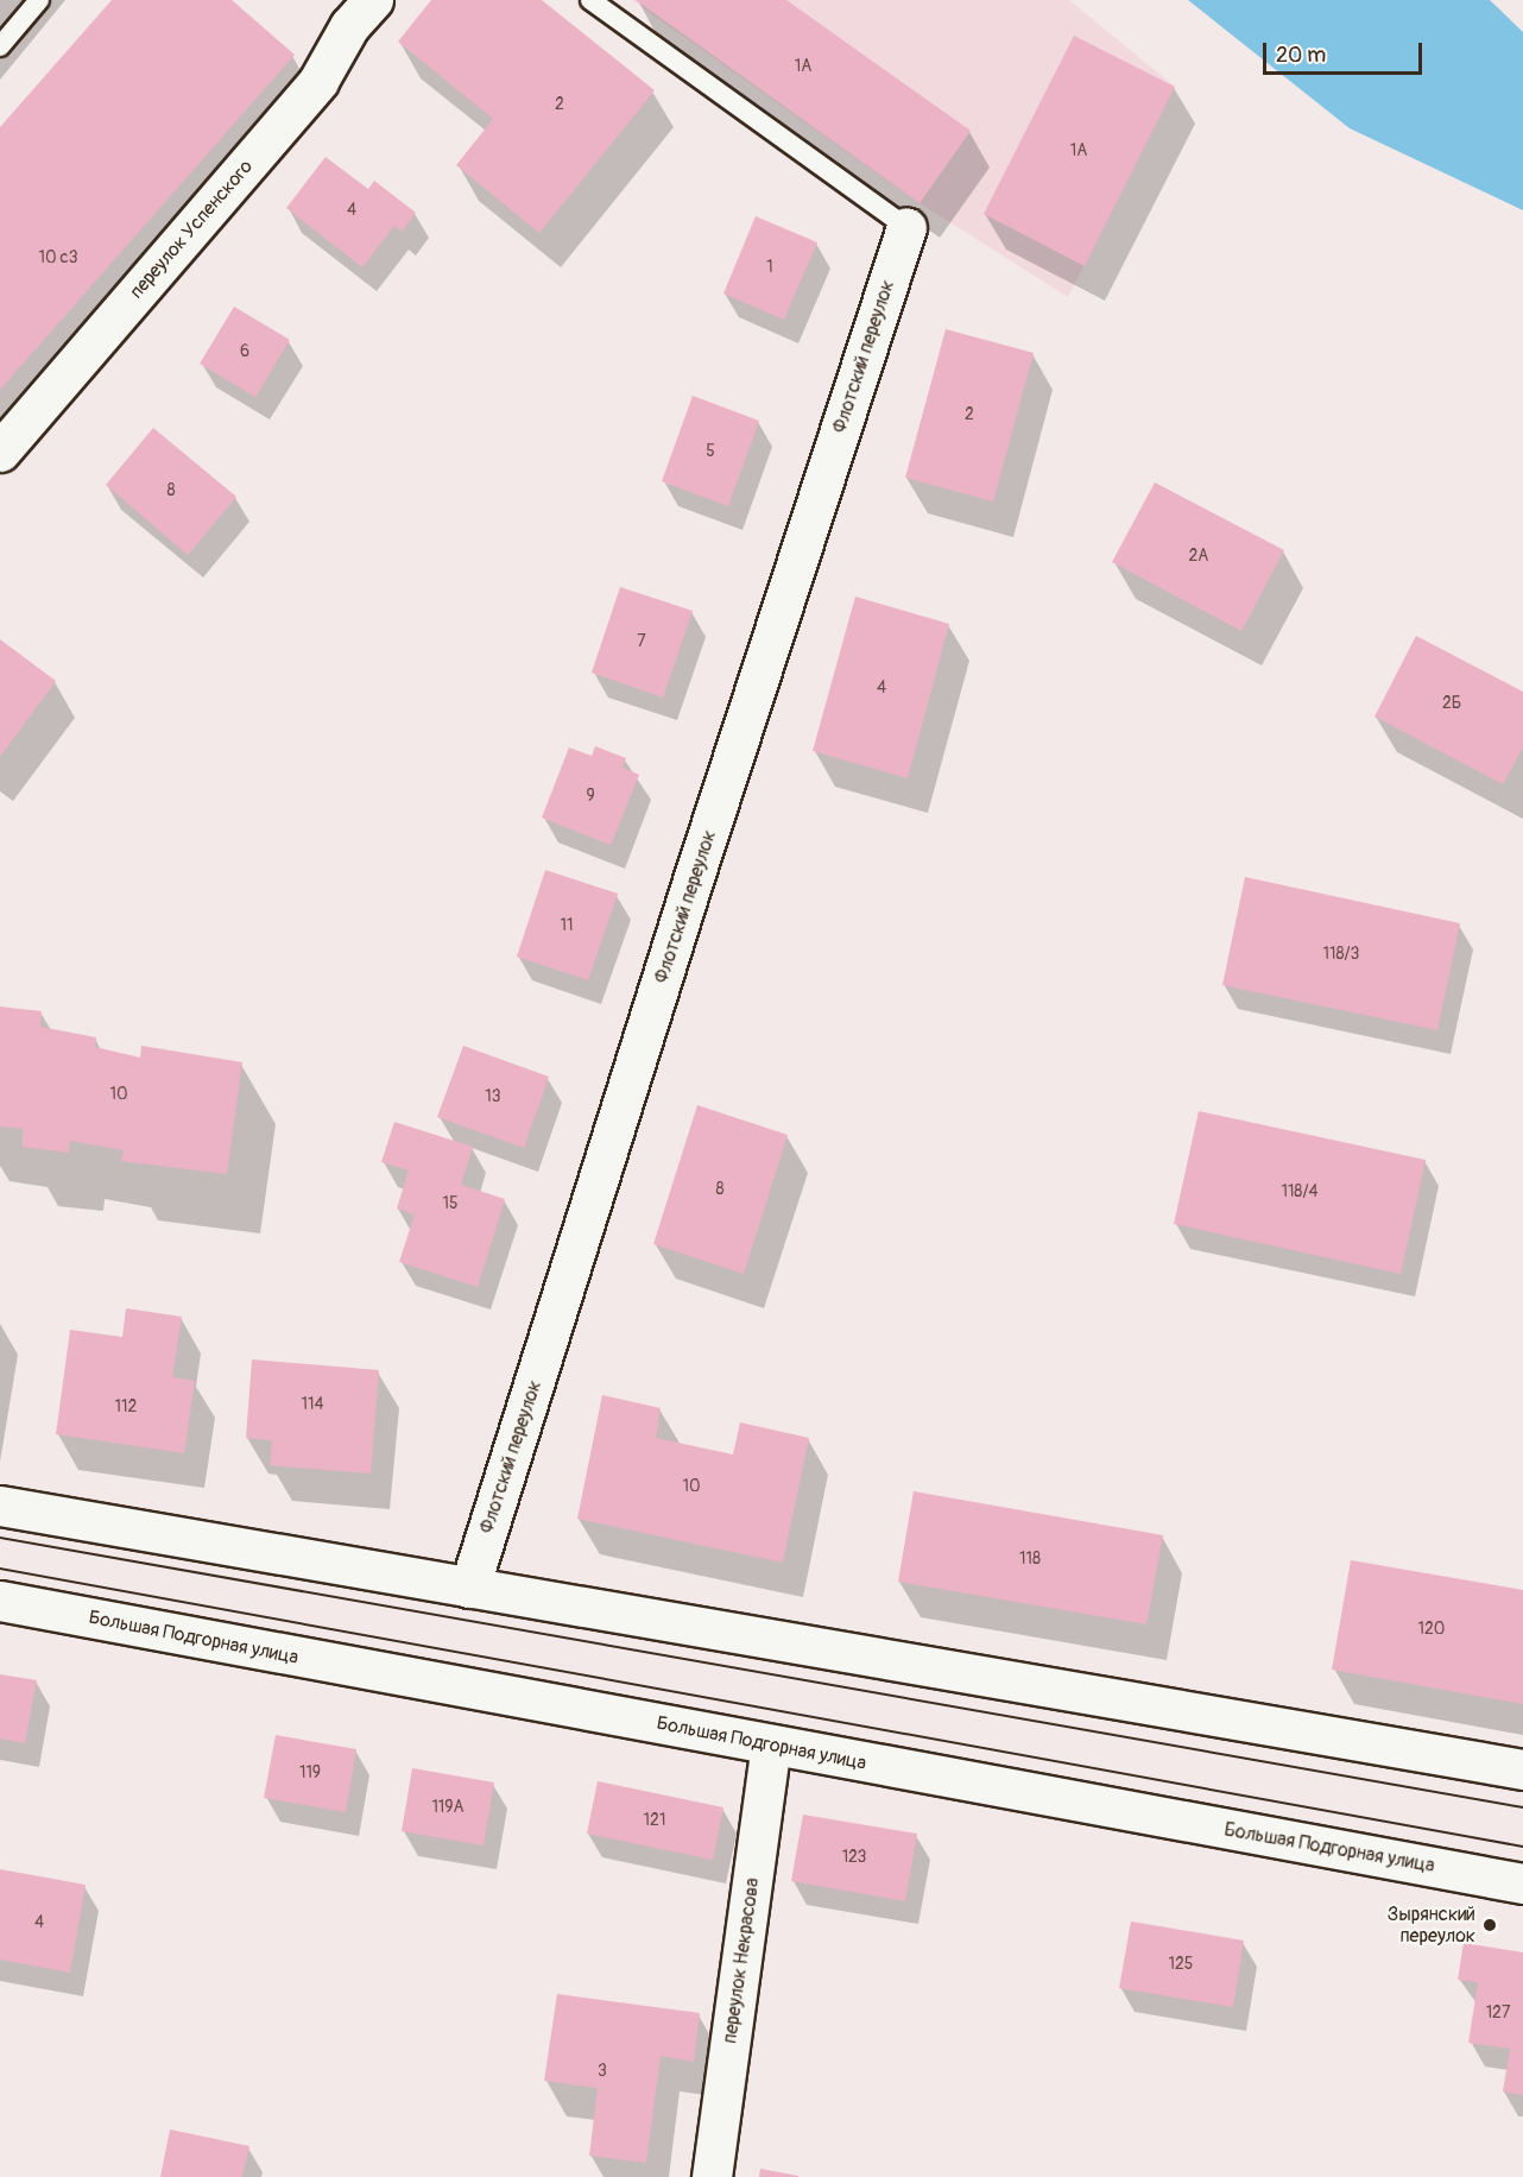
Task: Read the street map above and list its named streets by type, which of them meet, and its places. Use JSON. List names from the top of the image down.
{
  "streets": {
    "main road": [
      "переулок Успенского",
      "Флотский переулок",
      "Большая Подгорная улица",
      "переулок Некрасова"
    ]
  },
  "crossings": [
    ["Большая Подгорная улица", "переулок Некрасова"]
  ],
  "places": ["Зырянский переулок"],
  "house_numbers": [
    "1А",
    "2",
    "1А",
    "4",
    "10 с3",
    "1",
    "6",
    "2",
    "5",
    "8",
    "2А",
    "7",
    "4",
    "2Б",
    "9",
    "11",
    "118/3",
    "10",
    "13",
    "8",
    "118/4",
    "15",
    "114",
    "112",
    "10",
    "118",
    "120",
    "119",
    "119А",
    "121",
    "123",
    "4",
    "125",
    "127",
    "3"
  ],
  "scale_bar": "20 m"
}
